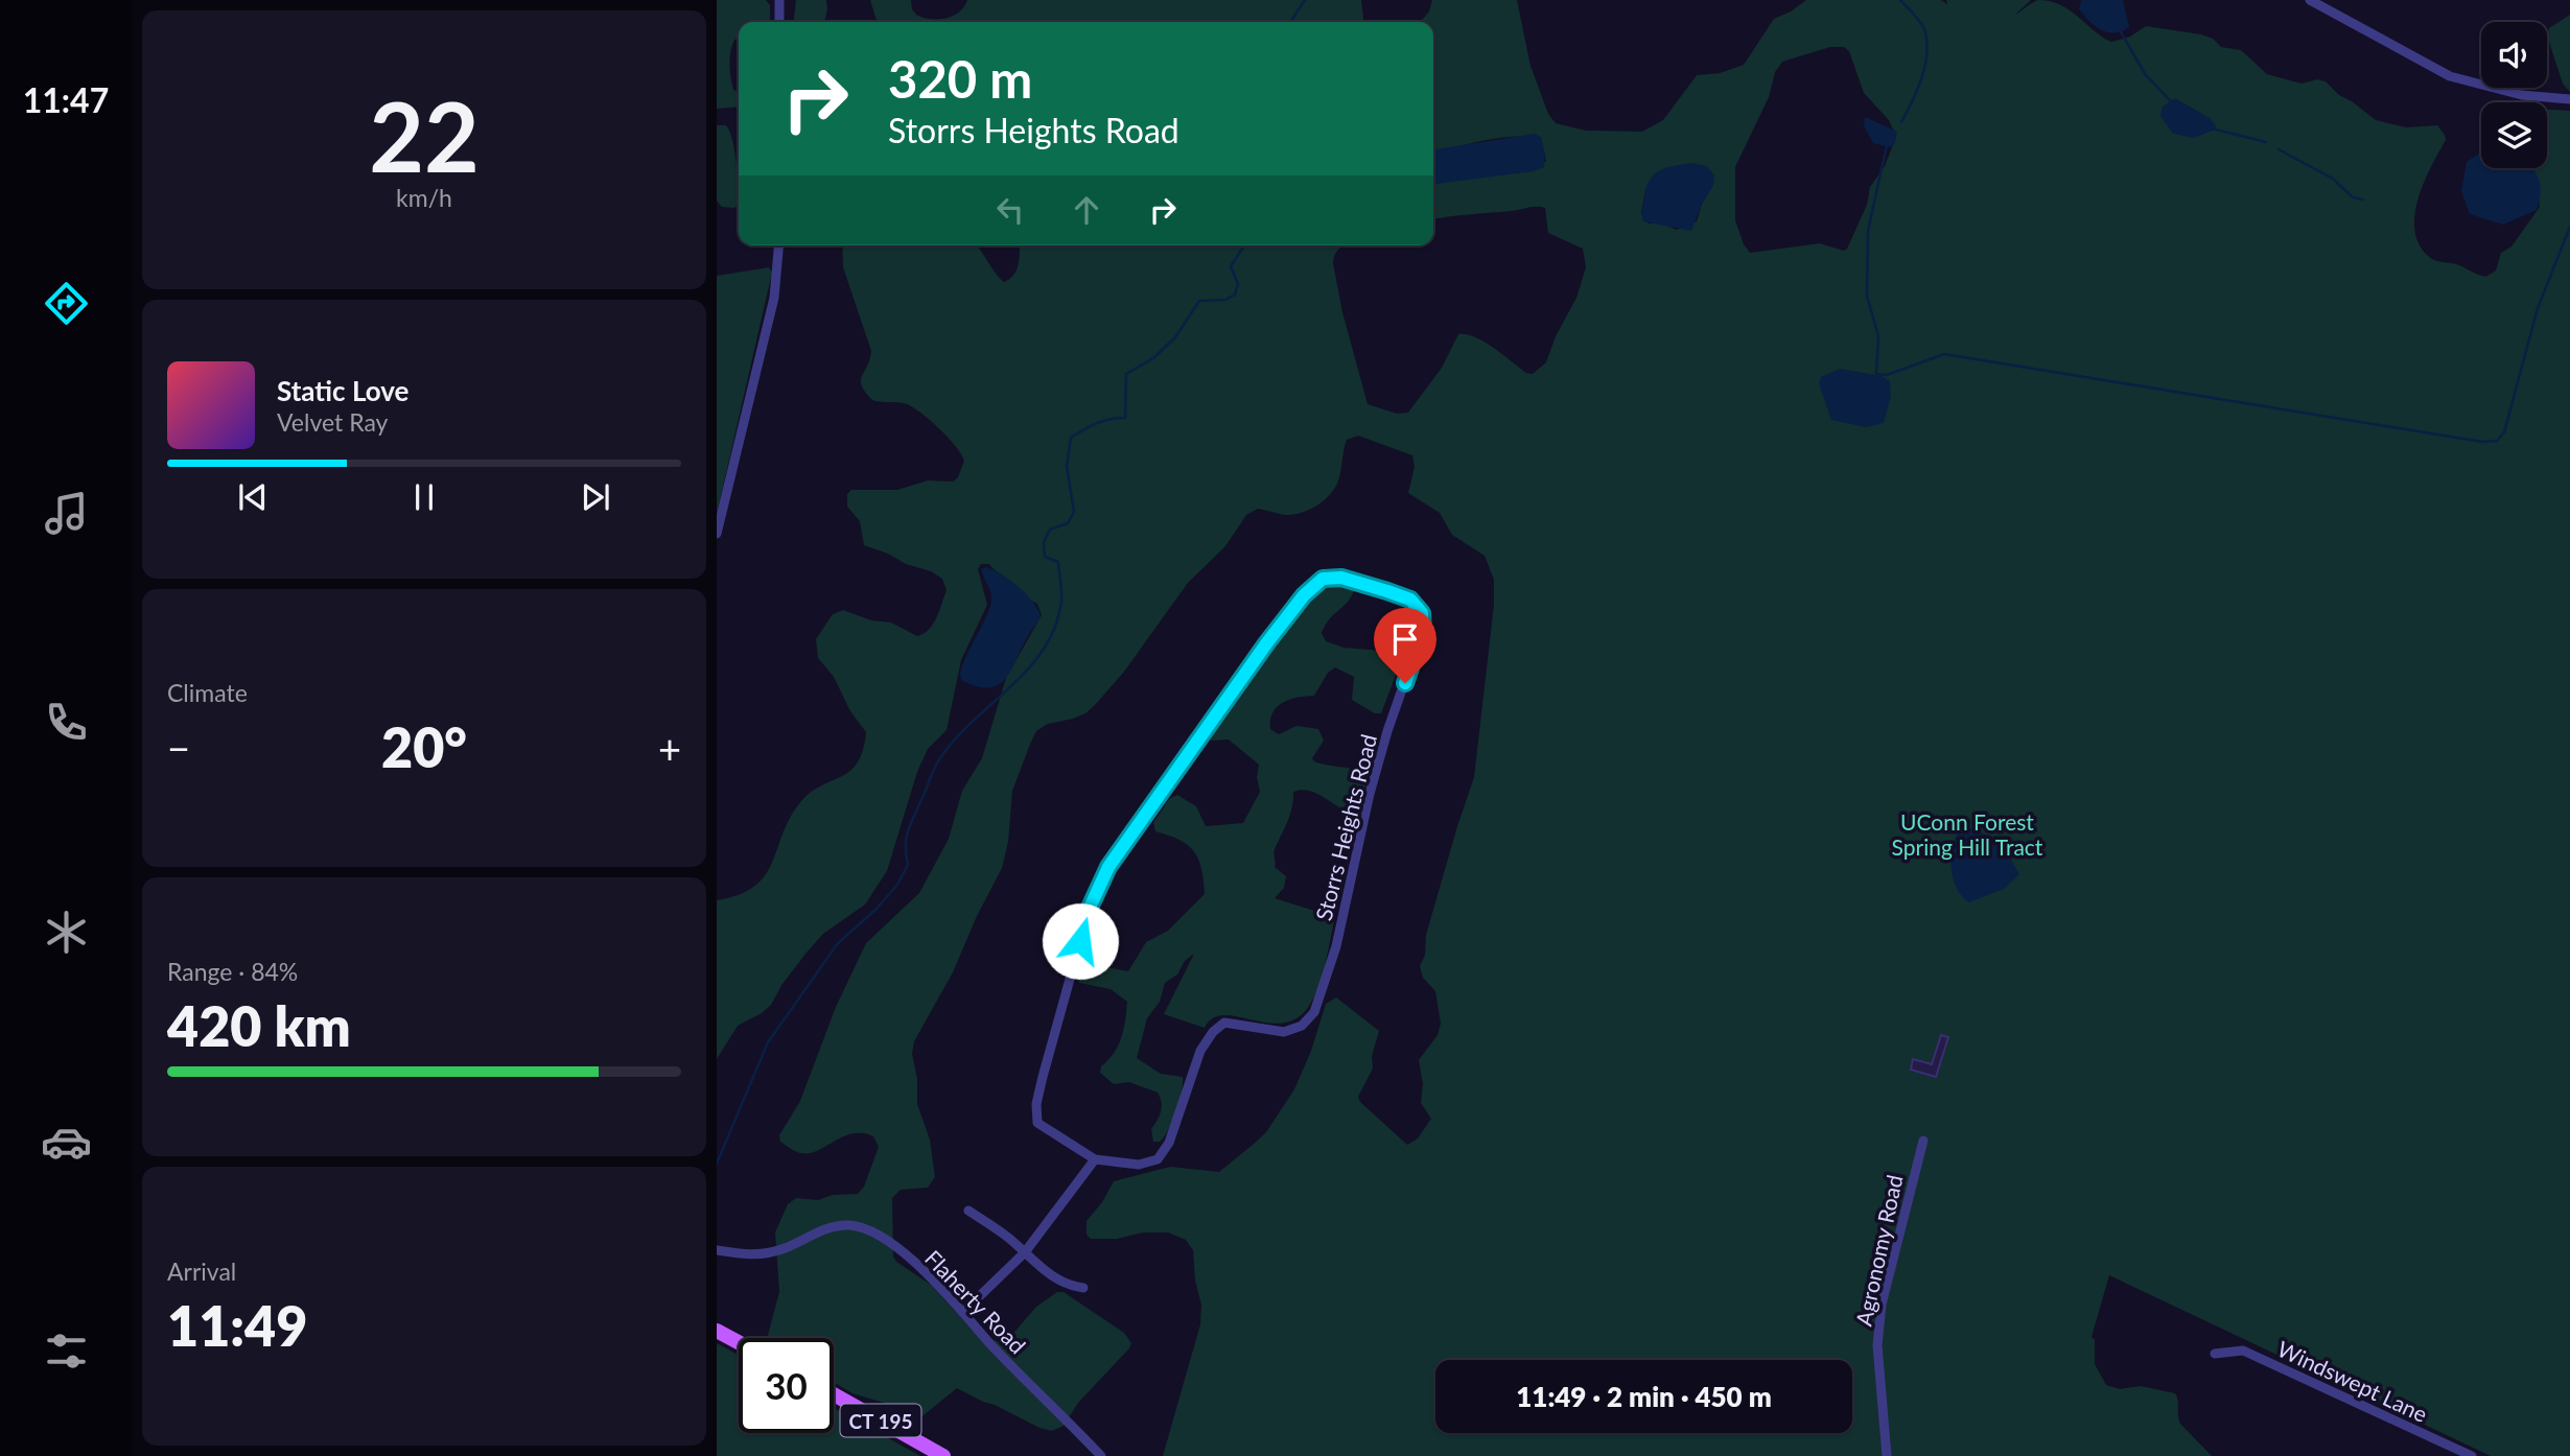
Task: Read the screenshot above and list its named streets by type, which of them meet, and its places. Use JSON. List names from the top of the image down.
{
  "streets": {
    "main road": ["CT 195"],
    "street": [
      "Storrs Heights Road",
      "Agronomy Road",
      "Flaherty Road",
      "Windswept Lane"
    ]
  },
  "parks": ["UConn Forest Spring Hill Tract"],
  "page": {
    "tabs": "11:47",
    "tile": [
      ["22", "km/h"],
      "Climate",
      ["Range · 84%", "420 km"],
      ["Arrival", "11:49"]
    ],
    "turn": ["320 m", "Storrs Heights Road"],
    "song": ["Static Love", "Velvet Ray"],
    "heat": ["−", "20°", "+"],
    "limit": "30",
    "trip": "11:49 · 2 min · 450 m"
  }
}
